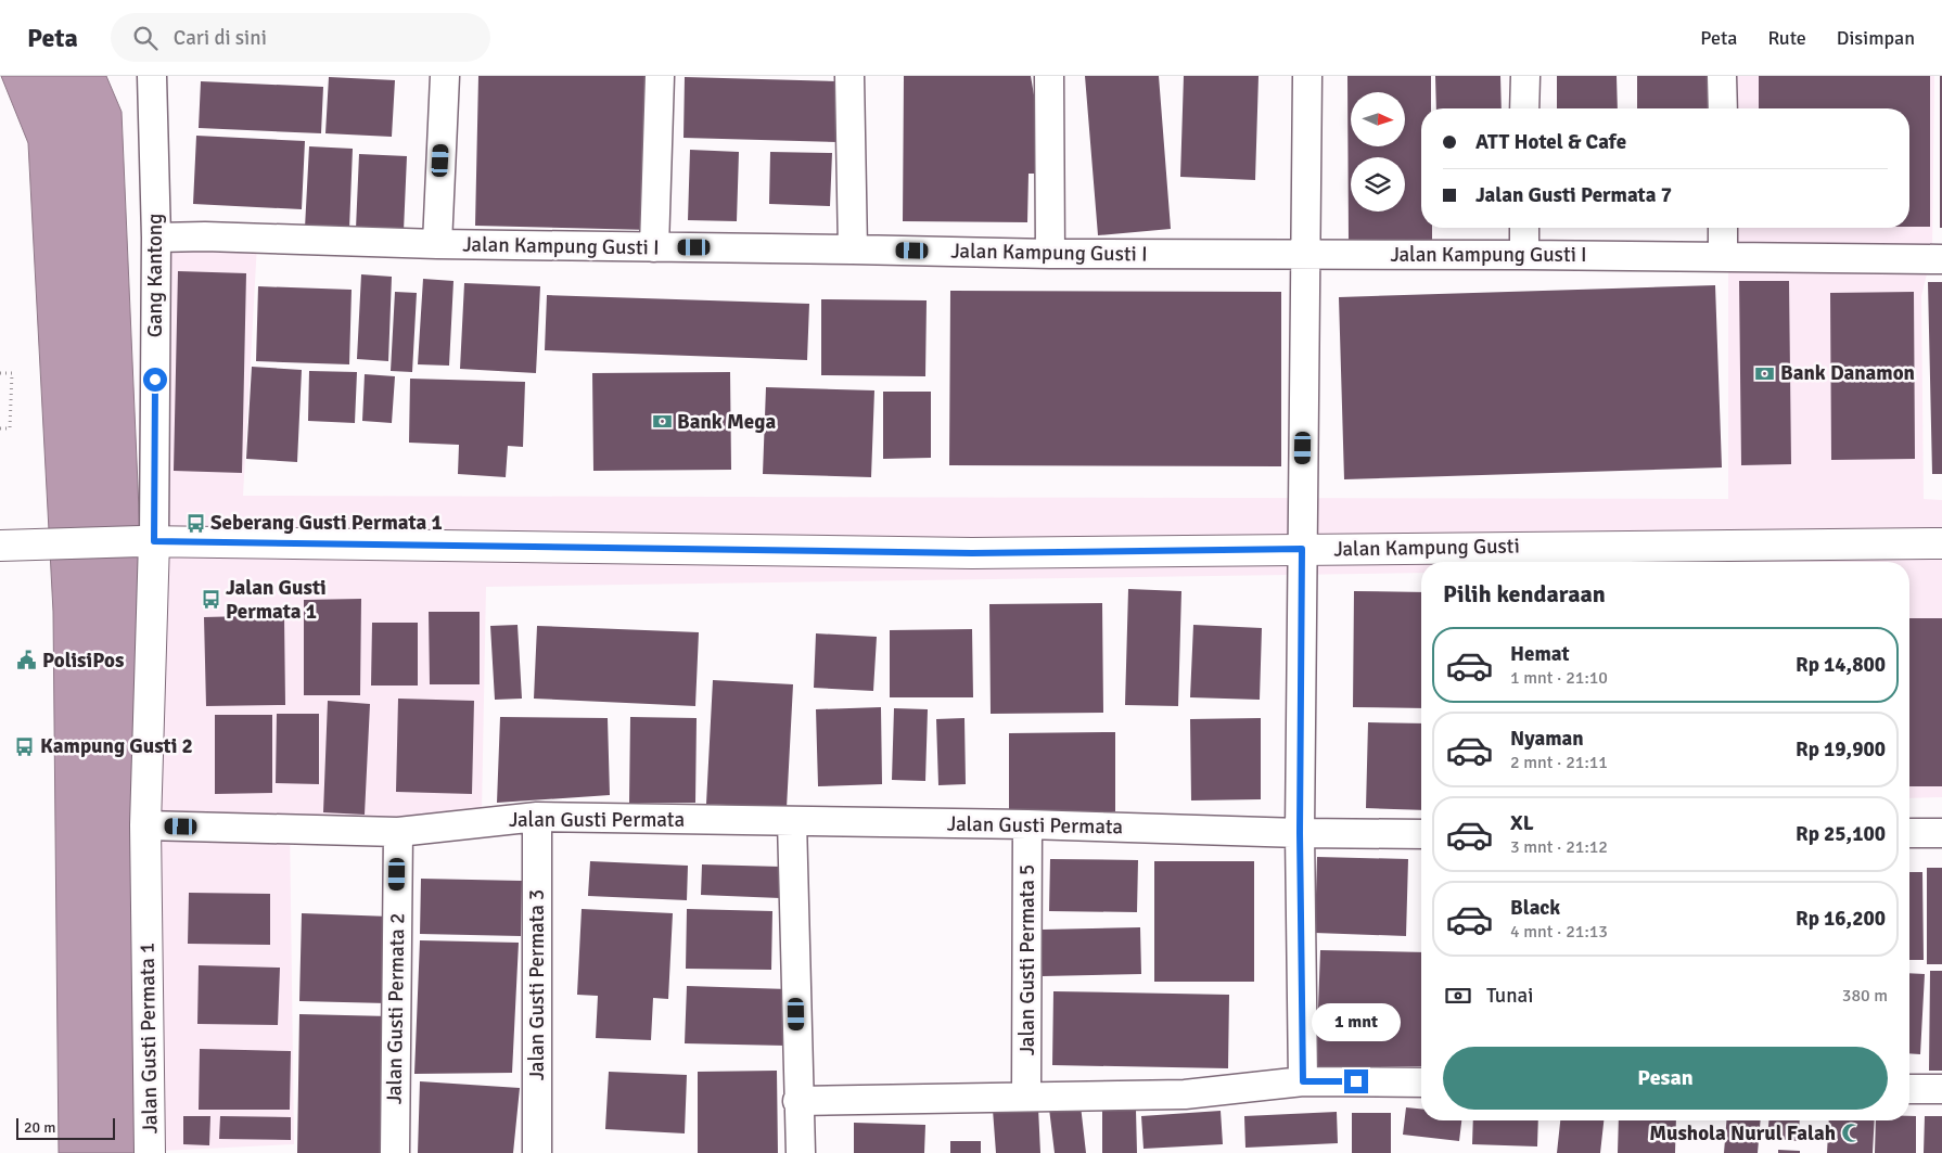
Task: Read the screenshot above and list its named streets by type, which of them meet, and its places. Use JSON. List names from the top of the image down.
{
  "streets": {
    "street": [
      "Jalan Kampung Gusti I",
      "Gang Kantong",
      "Jalan Kampung Gusti",
      "Jalan Gusti Permata",
      "Jalan Gusti Permata 5",
      "Jalan Gusti Permata 3",
      "Jalan Gusti Permata 2",
      "Jalan Gusti Permata 1"
    ]
  },
  "crossings": [
    ["Jalan Kampung Gusti I", "Gang Kantong"],
    ["Gang Kantong", "Jalan Kampung Gusti"],
    ["Jalan Gusti Permata", "Jalan Gusti Permata 5"],
    ["Jalan Gusti Permata", "Jalan Gusti Permata 3"],
    ["Jalan Gusti Permata", "Jalan Gusti Permata 2"],
    ["Jalan Gusti Permata", "Jalan Gusti Permata 1"]
  ],
  "places": {
    "bank": ["Bank Danamon", "Bank Mega"],
    "bus stop": ["Seberang Gusti Permata 1", "Jalan Gusti Permata 1", "Kampung Gusti 2"],
    "public building": ["PolisiPos"],
    "mosque": ["Mushola Nurul Falah"]
  },
  "scale_bar": "20 m",
  "north": "right",
  "page": {
    "header": "Peta",
    "search": "Cari di sini",
    "nav": ["Peta", "Rute", "Disimpan"],
    "banner": ["ATT Hotel & Cafe", "Jalan Gusti Permata 7"],
    "heading": "Pilih kendaraan",
    "list": [
      {
        "name": "Hemat",
        "note": "1 mnt · 21:10",
        "value": "Rp 14,800"
      },
      {
        "name": "Nyaman",
        "note": "2 mnt · 21:11",
        "value": "Rp 19,900"
      },
      {
        "name": "XL",
        "note": "3 mnt · 21:12",
        "value": "Rp 25,100"
      },
      {
        "name": "Black",
        "note": "4 mnt · 21:13",
        "value": "Rp 16,200"
      }
    ],
    "pay": ["Tunai", "380 m"],
    "bubble": "1 mnt",
    "buttons": "Pesan",
    "scale": "20 m"
  }
}
